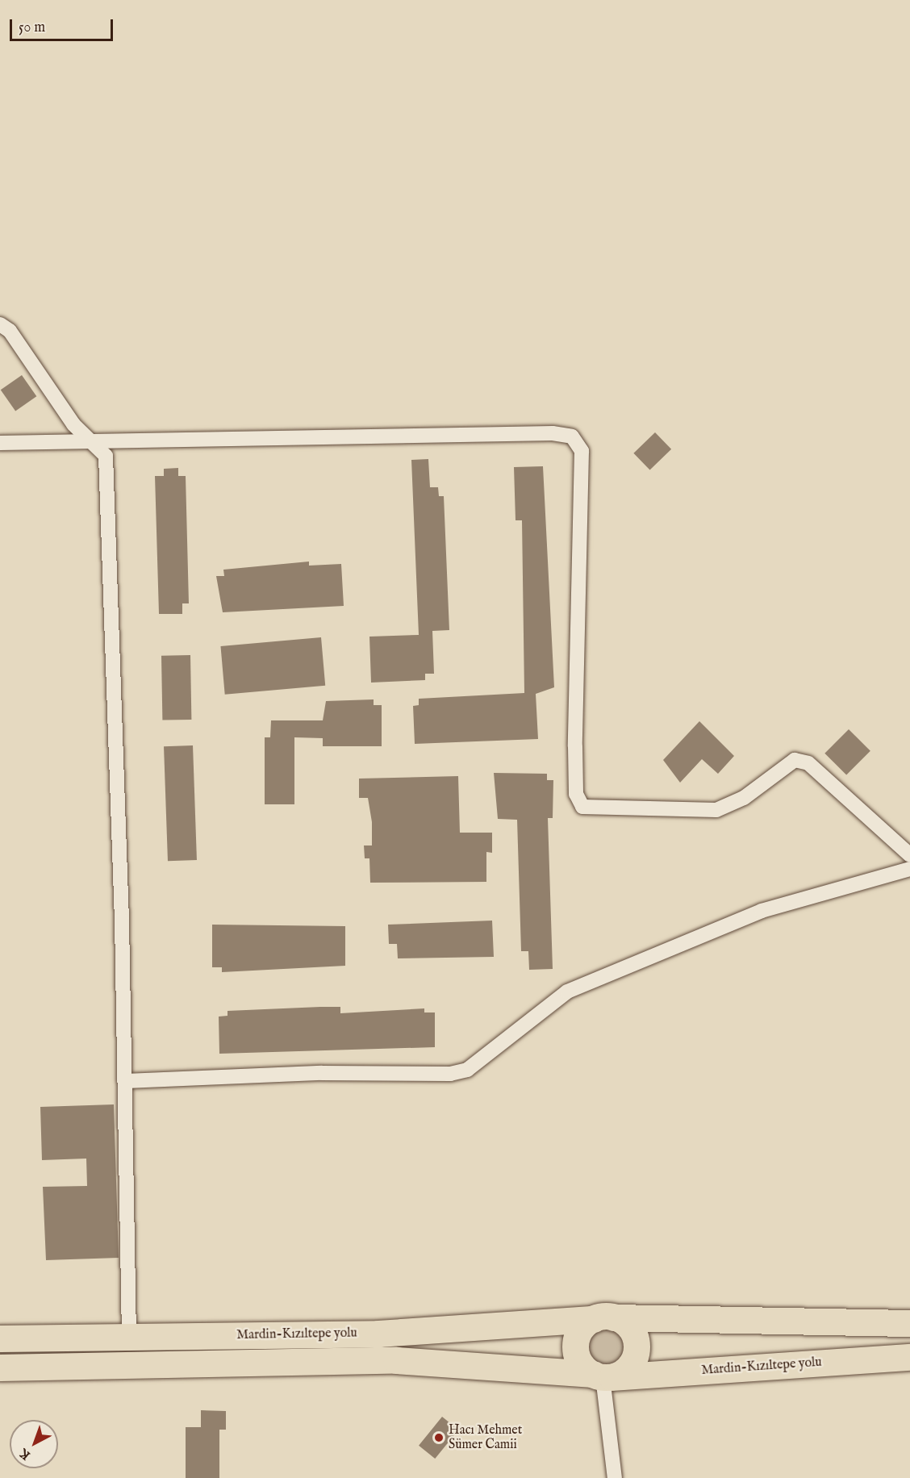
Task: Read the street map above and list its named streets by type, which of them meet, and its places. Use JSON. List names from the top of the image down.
{
  "streets": {
    "highway": ["Mardin-Kızıltepe yolu"]
  },
  "places": ["Hacı Mehmet Sümer Camii"],
  "scale_bar": "50 m",
  "north": "bottom left"
}
